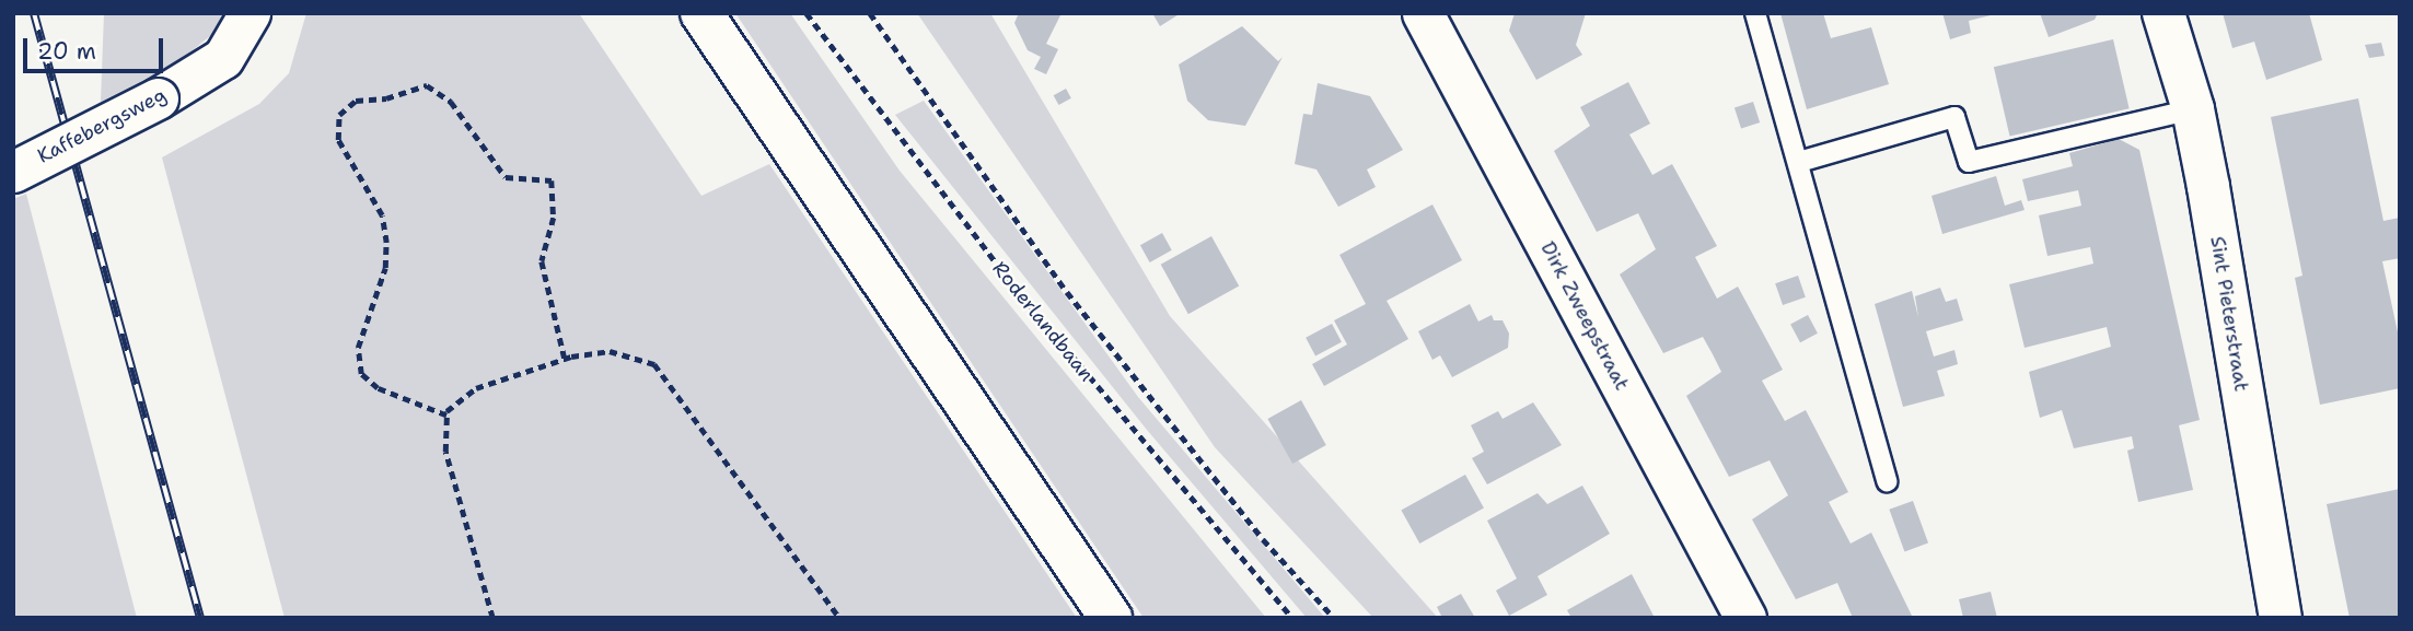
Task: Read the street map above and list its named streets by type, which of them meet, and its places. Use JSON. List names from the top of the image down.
{
  "streets": {
    "main road": ["Sint Pieterstraat"],
    "street": ["Kaffebergsweg", "Dirk Zweepstraat"],
    "path": ["Roderlandbaan"]
  },
  "scale_bar": "20 m"
}
